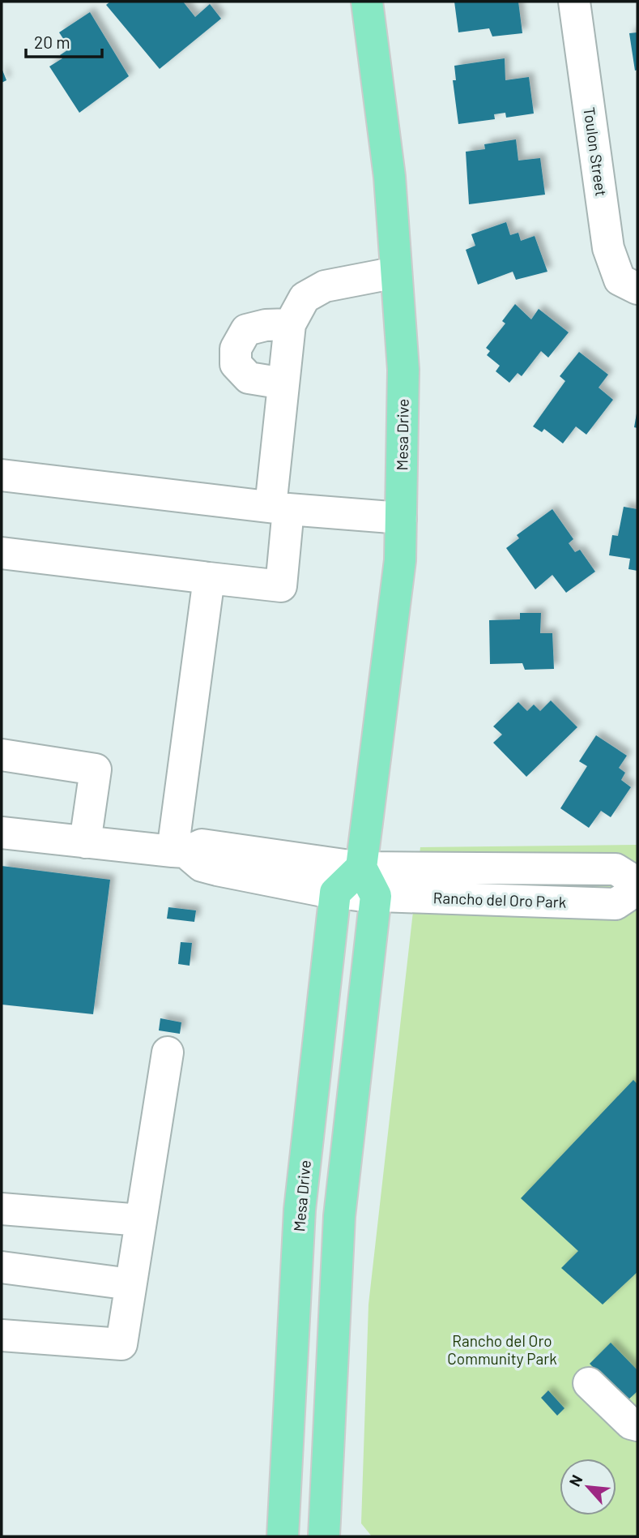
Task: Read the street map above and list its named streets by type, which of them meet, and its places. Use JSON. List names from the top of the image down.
{
  "streets": {
    "main road": ["Mesa Drive"],
    "street": ["Toulon Street", "Rancho del Oro Park"]
  },
  "crossings": [
    ["Mesa Drive", "Rancho del Oro Park"]
  ],
  "parks": ["Rancho del Oro Community Park"],
  "scale_bar": "20 m",
  "north": "top left"
}
